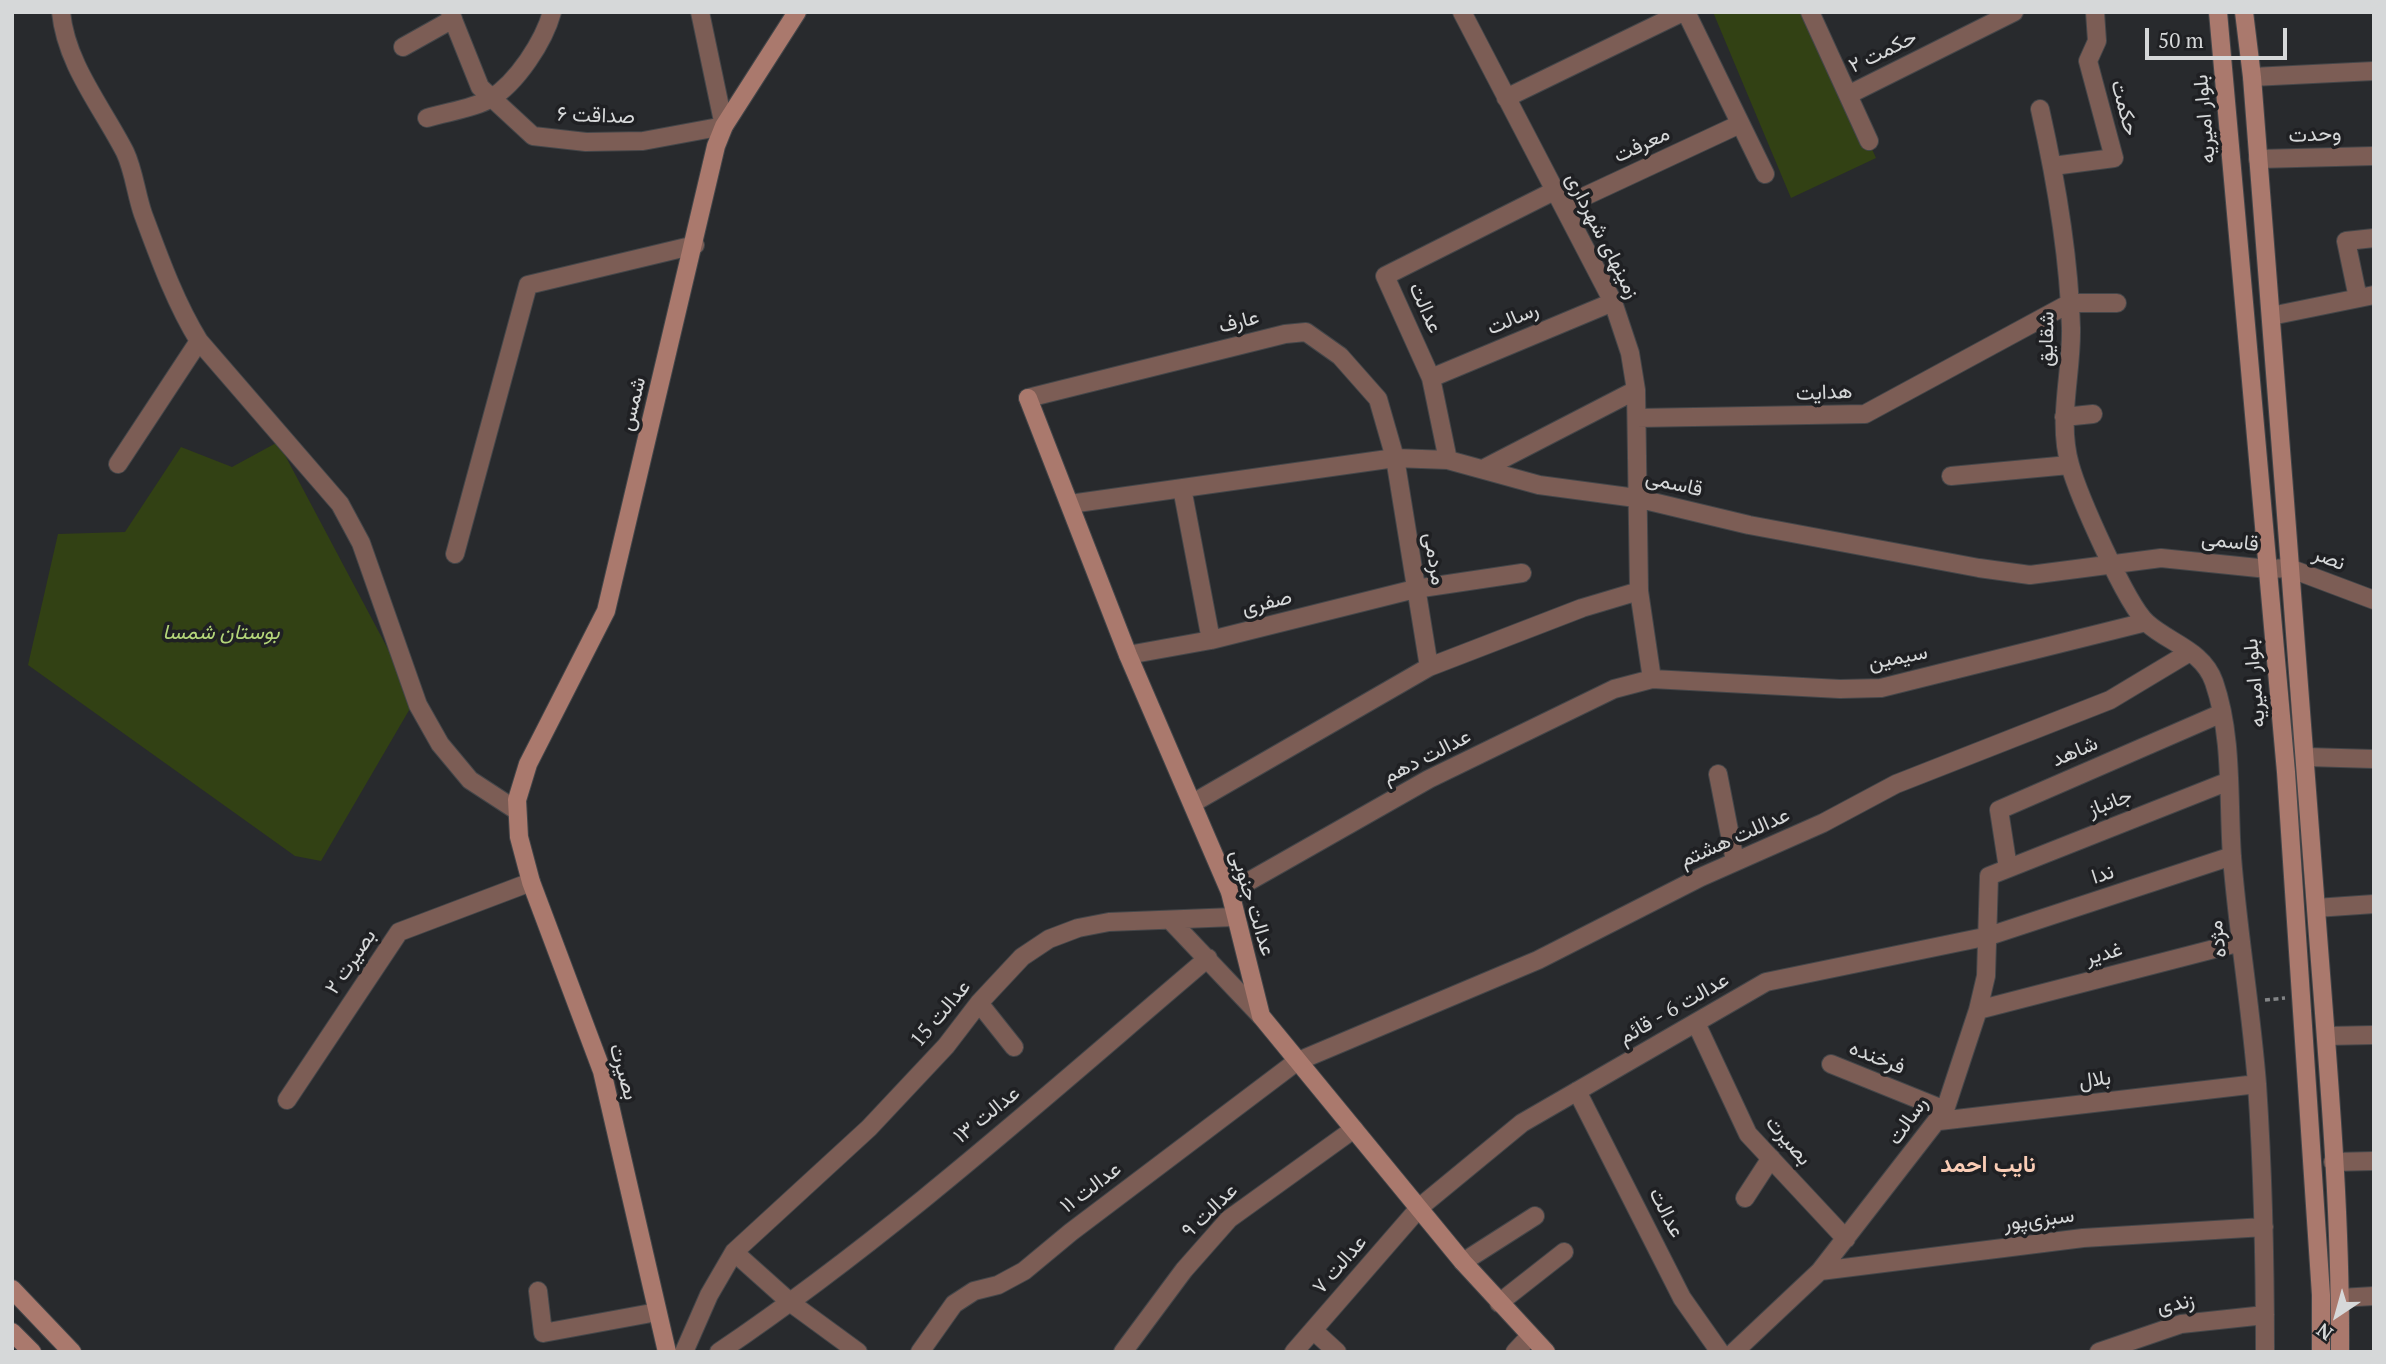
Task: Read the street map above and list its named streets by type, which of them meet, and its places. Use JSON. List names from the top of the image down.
{
  "streets": {
    "street": [
      "حکمت ۲",
      "حکمت",
      "صداقت ۶",
      "بلوار امیریه",
      "وحدت",
      "معرفت",
      "زمینهای شهرداری",
      "عدالت",
      "رسالت",
      "عارف",
      "شقایق",
      "هدایت",
      "شمس",
      "قاسمی",
      "مردمی",
      "نصر",
      "صفری",
      "سیمین",
      "شاهد",
      "عدالت دهم",
      "جانباز",
      "عداللت هشتم",
      "ندا",
      "عدالت جنوبی",
      "مژده",
      "غدیر",
      "بصیرت ۲",
      "عدالت 6 - قائم",
      "عدالت 15",
      "فرخنده",
      "بصیرت",
      "بلال",
      "عدالت ۱۳",
      "عدالت ۱۱",
      "عدالت ۹",
      "سبزی‌پور",
      "عدالت ۷",
      "زندی"
    ]
  },
  "crossings": [
    ["حکمت", "شقایق"],
    ["صداقت ۶", "شمس"],
    ["بلوار امیریه", "قاسمی"],
    ["بلوار امیریه", "نصر"],
    ["معرفت", "زمینهای شهرداری"],
    ["زمینهای شهرداری", "عدالت"],
    ["زمینهای شهرداری", "رسالت"],
    ["زمینهای شهرداری", "هدایت"],
    ["زمینهای شهرداری", "قاسمی"],
    ["زمینهای شهرداری", "سیمین"],
    ["زمینهای شهرداری", "عدالت دهم"],
    ["عدالت", "رسالت"],
    ["عدالت", "قاسمی"],
    ["عدالت", "عدالت 6 - قائم"],
    ["رسالت", "شاهد"],
    ["رسالت", "جانباز"],
    ["رسالت", "ندا"],
    ["رسالت", "غدیر"],
    ["رسالت", "عدالت 6 - قائم"],
    ["رسالت", "فرخنده"],
    ["رسالت", "بصیرت"],
    ["رسالت", "بلال"],
    ["رسالت", "سبزی‌پور"],
    ["عارف", "قاسمی"],
    ["عارف", "مردمی"],
    ["عارف", "عدالت جنوبی"],
    ["شقایق", "هدایت"],
    ["شقایق", "قاسمی"],
    ["شقایق", "مژده"],
    ["شمس", "بصیرت"],
    ["قاسمی", "مردمی"],
    ["قاسمی", "نصر"],
    ["قاسمی", "عدالت جنوبی"],
    ["قاسمی", "مژده"],
    ["مردمی", "صفری"],
    ["صفری", "عدالت جنوبی"],
    ["سیمین", "عدالت دهم"],
    ["سیمین", "مژده"],
    ["شاهد", "جانباز"],
    ["شاهد", "مژده"],
    ["عدالت دهم", "عدالت جنوبی"],
    ["جانباز", "مژده"],
    ["عداللت هشتم", "عدالت جنوبی"],
    ["عداللت هشتم", "مژده"],
    ["عداللت هشتم", "عدالت ۱۱"],
    ["ندا", "مژده"],
    ["ندا", "عدالت 6 - قائم"],
    ["عدالت جنوبی", "عدالت 6 - قائم"],
    ["عدالت جنوبی", "عدالت 15"],
    ["عدالت جنوبی", "عدالت ۱۱"],
    ["عدالت جنوبی", "عدالت ۹"],
    ["عدالت جنوبی", "عدالت ۷"],
    ["مژده", "غدیر"],
    ["مژده", "بلال"],
    ["مژده", "سبزی‌پور"],
    ["مژده", "زندی"],
    ["بصیرت ۲", "بصیرت"],
    ["عدالت 6 - قائم", "بصیرت"],
    ["عدالت 6 - قائم", "عدالت ۷"],
    ["فرخنده", "بلال"]
  ],
  "districts": ["نایب احمد"],
  "parks": ["بوستان شمسا"],
  "scale_bar": "50 m",
  "north": "bottom left"
}
